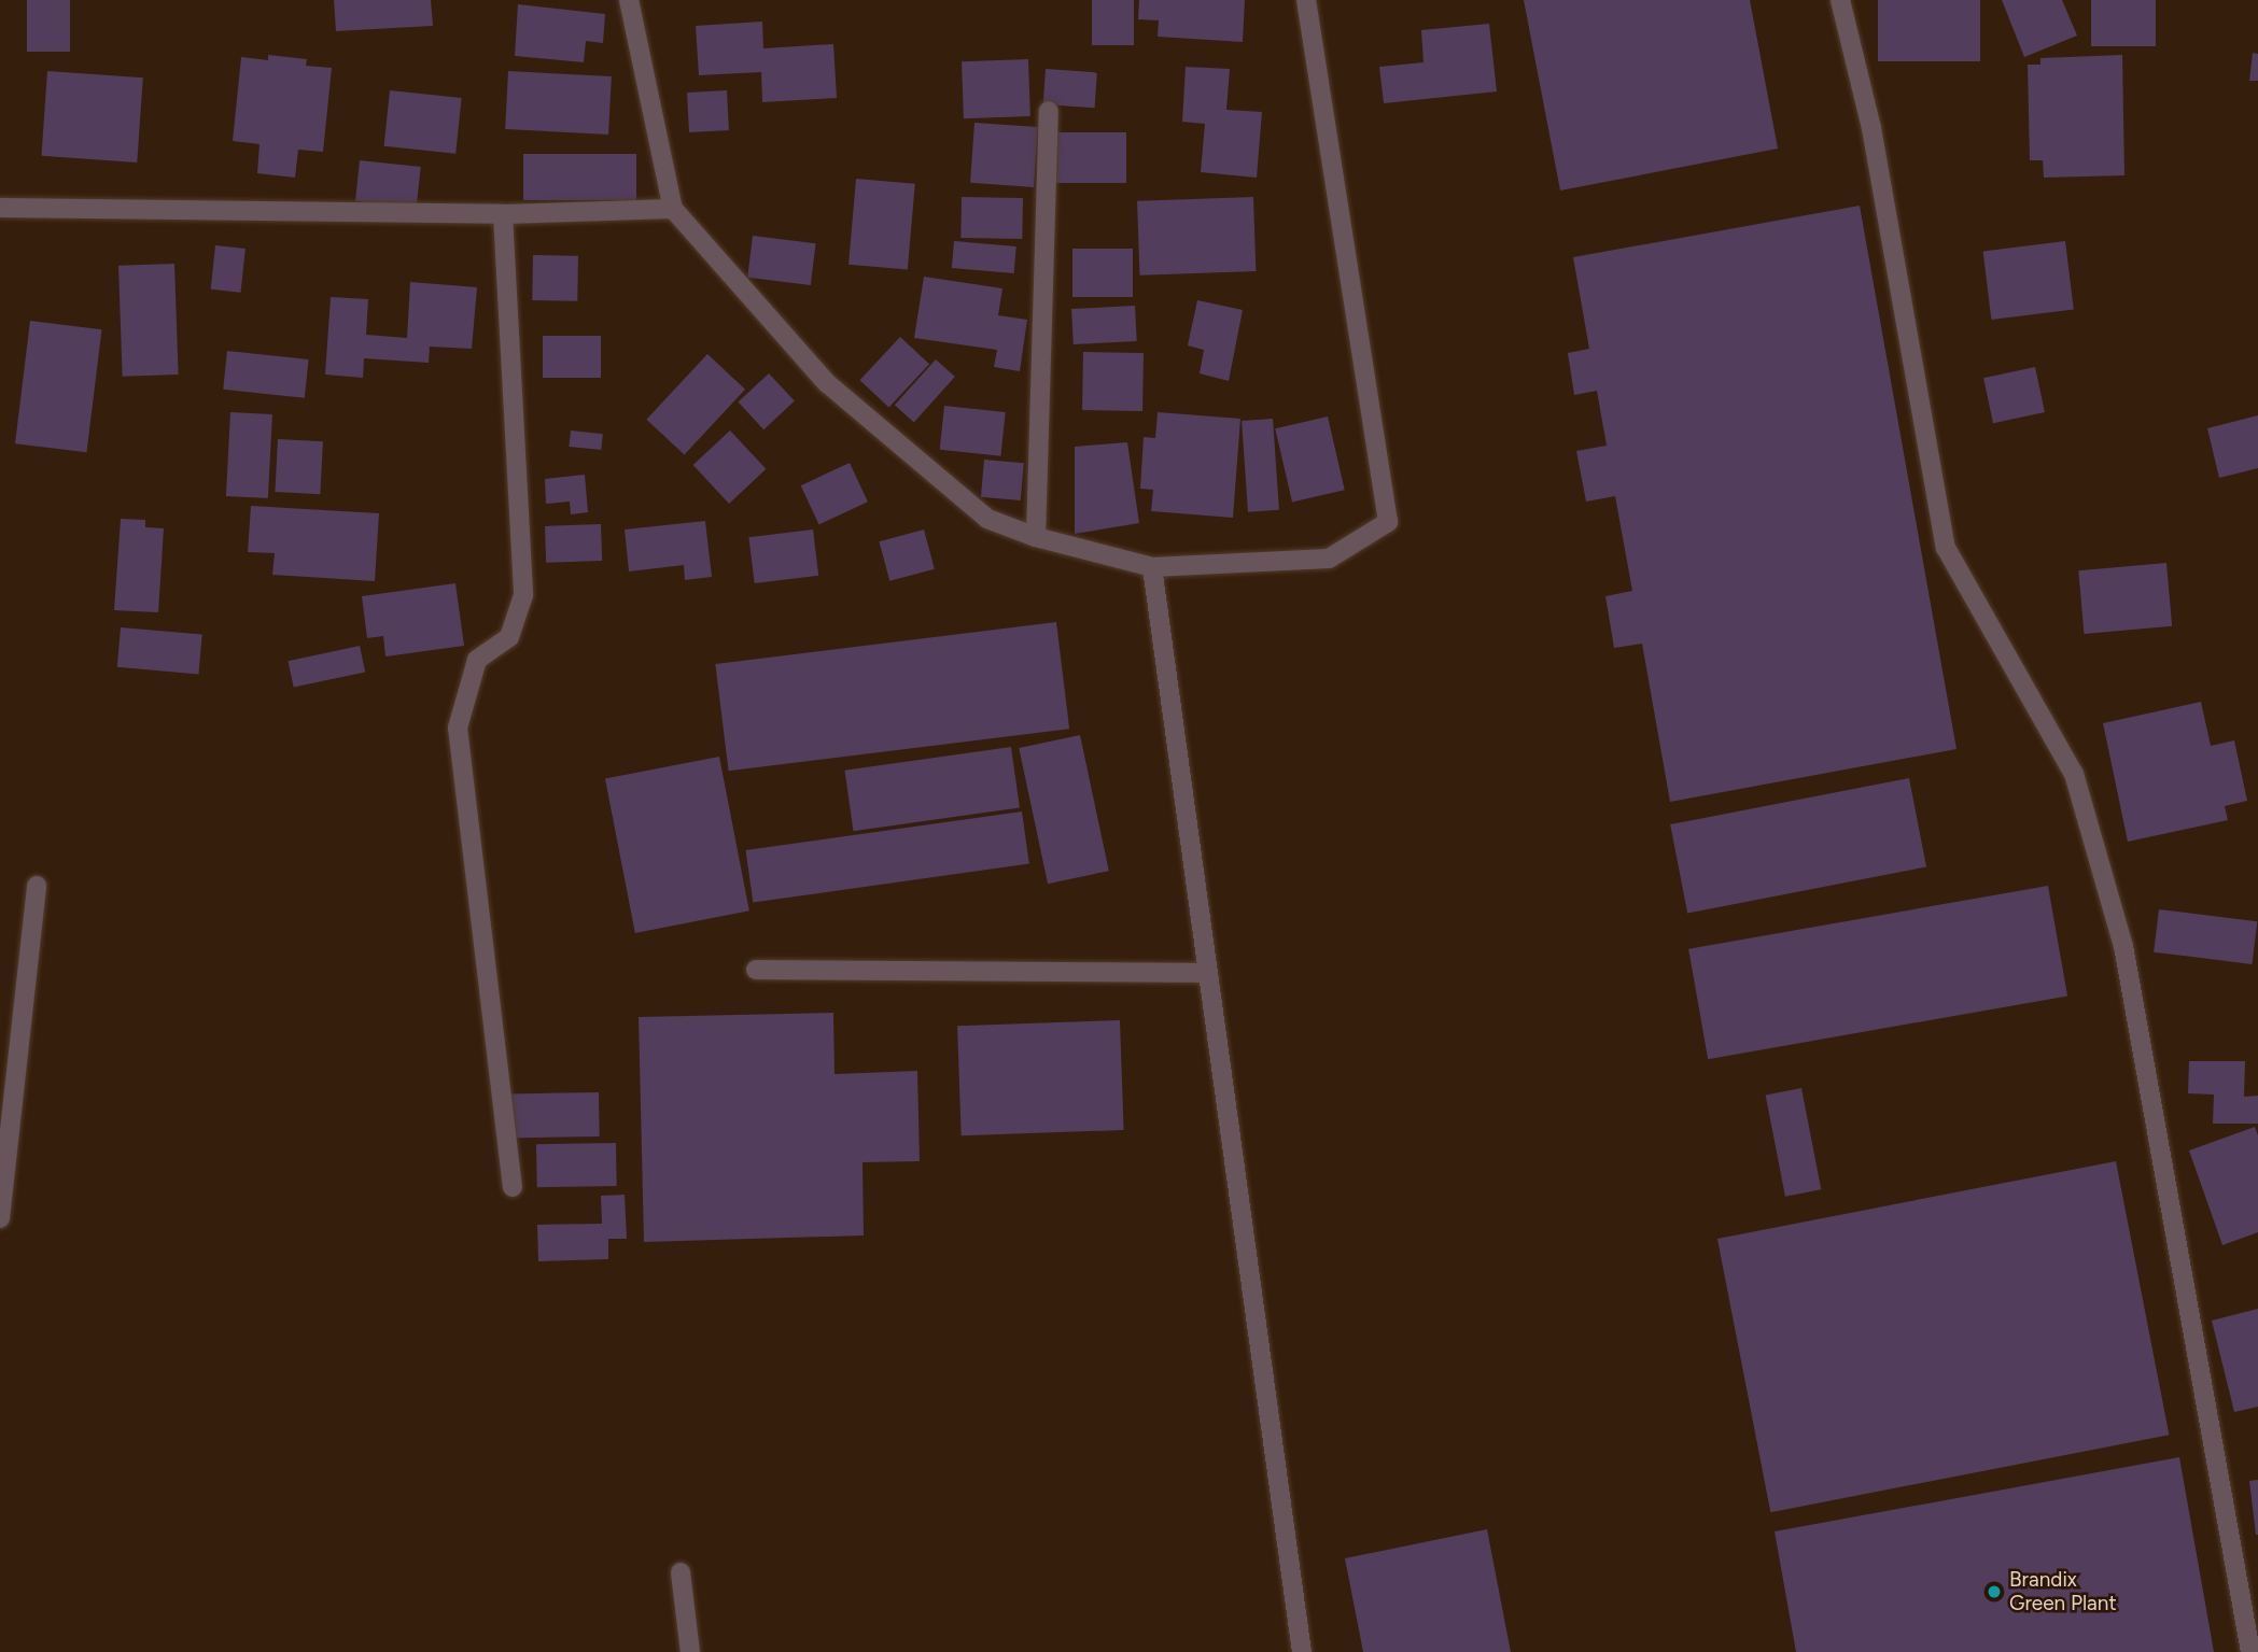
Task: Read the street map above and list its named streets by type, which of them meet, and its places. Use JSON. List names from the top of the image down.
{
  "places": ["Brandix Green Plant"]
}
